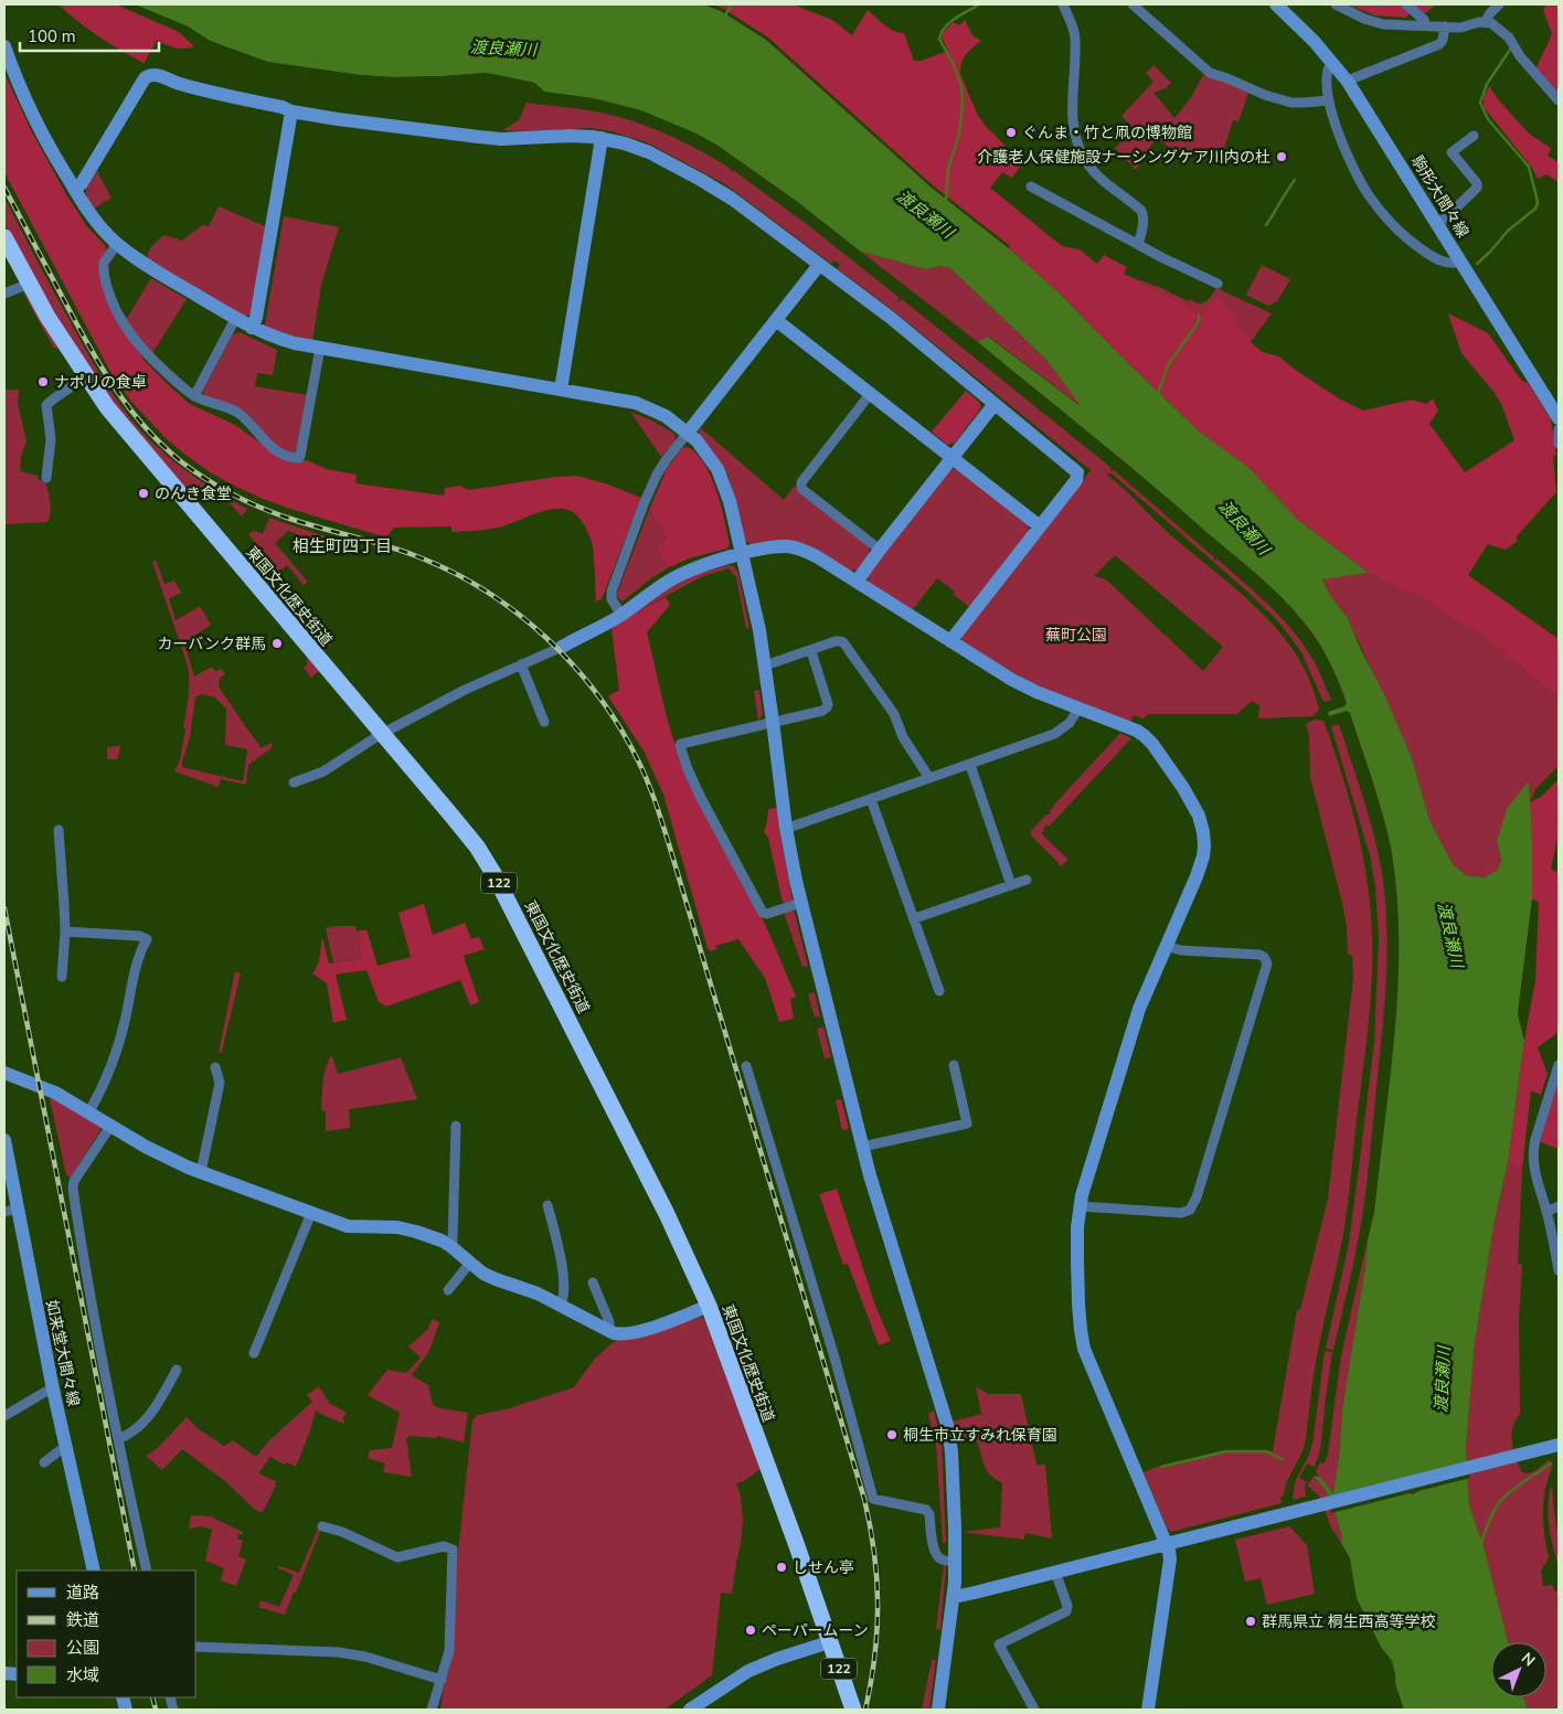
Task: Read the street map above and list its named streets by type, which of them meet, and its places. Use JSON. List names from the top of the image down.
{
  "streets": {
    "highway": ["東国文化歴史街道", "122"],
    "street": ["駒形大間々線", "如来堂大間々線"]
  },
  "districts": ["相生町四丁目"],
  "water": ["渡良瀬川"],
  "parks": ["蕪町公園"],
  "places": [
    "ぐんま・竹と凧の博物館",
    "介護老人保健施設ナーシングケア川内の杜",
    "ナポリの食卓",
    "のんき食堂",
    "カーバンク群馬",
    "桐生市立すみれ保育園",
    "しせん亭",
    "群馬県立 桐生西高等学校",
    "ペーパームーン"
  ],
  "legend": [
    "道路",
    "鉄道",
    "公園",
    "水域"
  ],
  "scale_bar": "100 m",
  "north": "top right"
}
